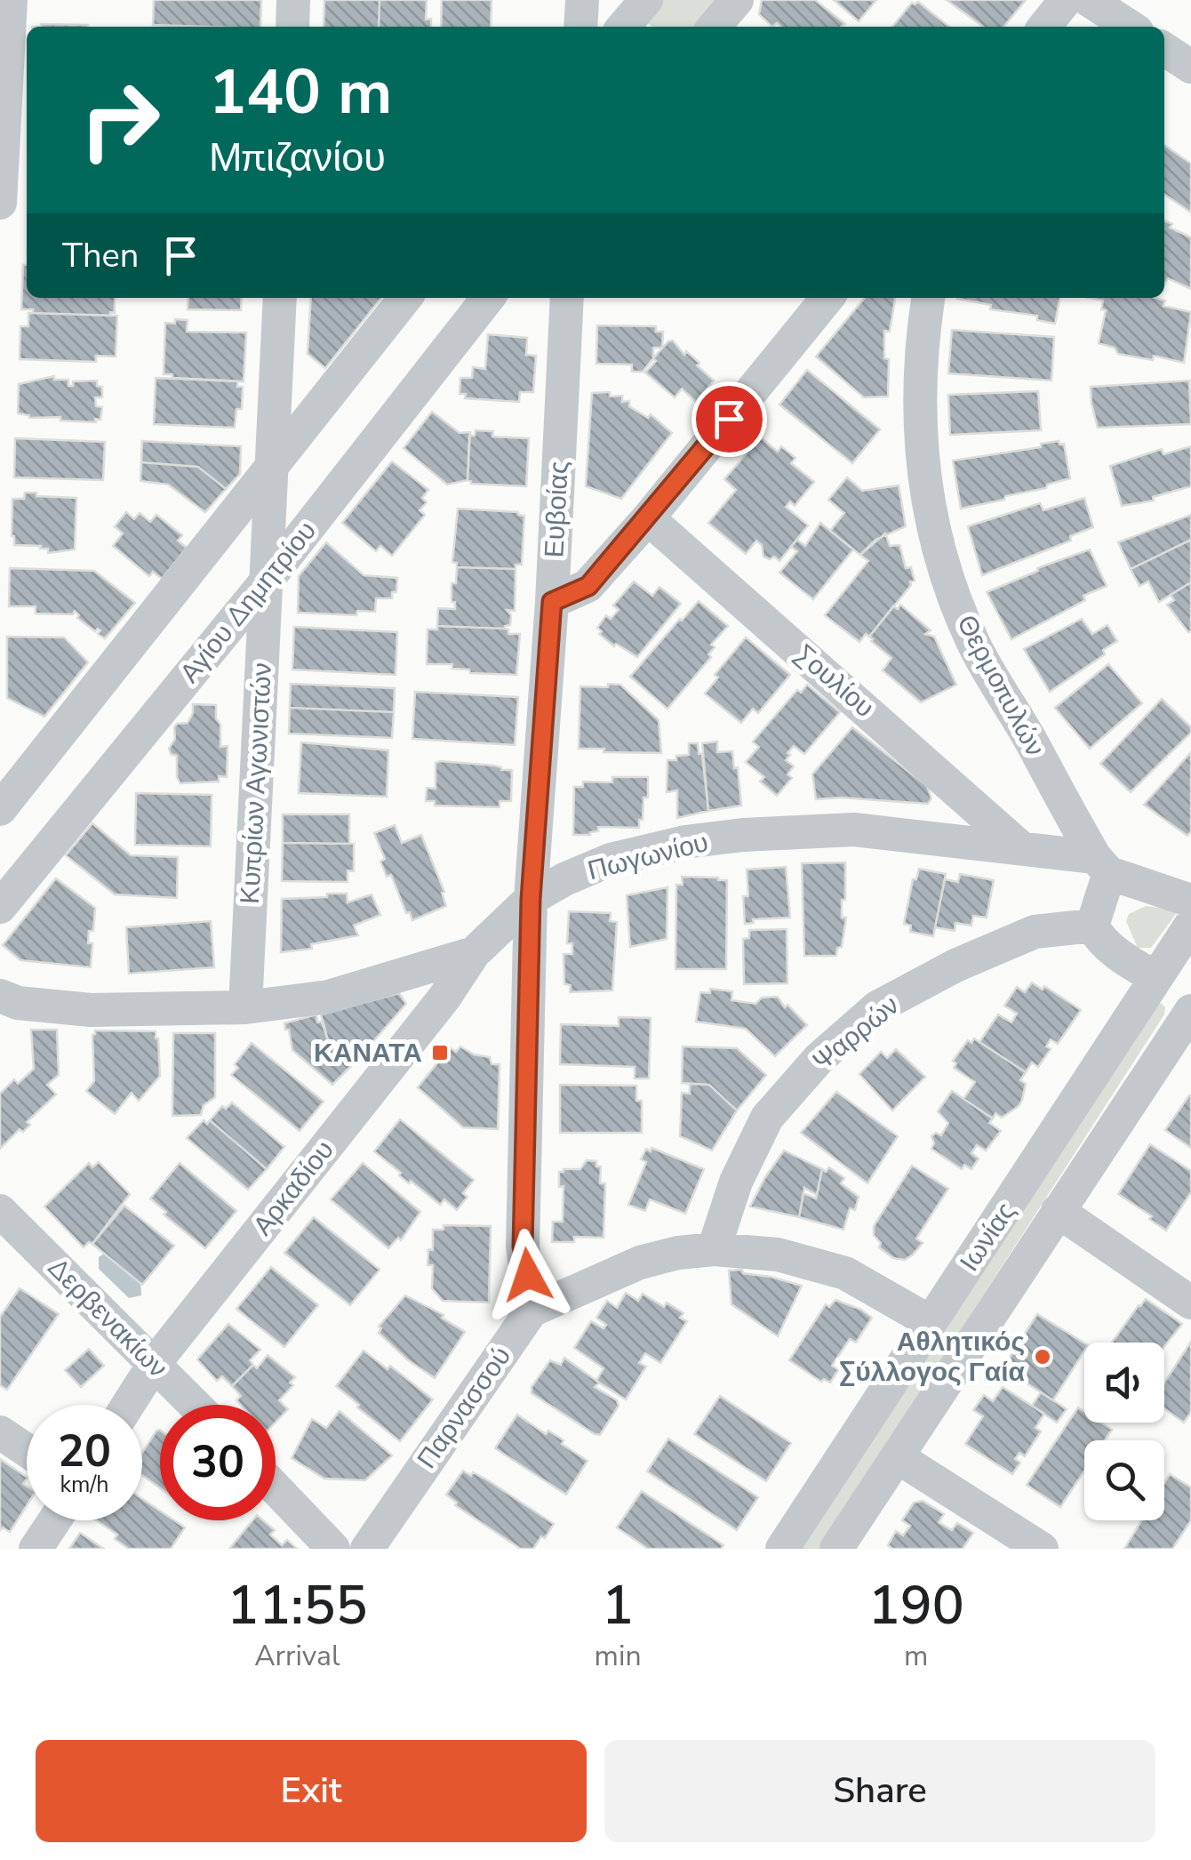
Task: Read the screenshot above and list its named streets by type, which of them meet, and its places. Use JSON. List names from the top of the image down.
{
  "streets": {
    "street": [
      "Ευβοίας",
      "Αγίου Δημητρίου",
      "Σουλίου",
      "Θερμοπυλών",
      "Κυπρίων Αγωνιστών",
      "Πωγωνίου",
      "Ψαρρών",
      "Αρκαδίου",
      "Ιωνίας",
      "Δερβενακίων",
      "Παρνασσού"
    ]
  },
  "crossings": [
    ["Ευβοίας", "Πωγωνίου"],
    ["Ευβοίας", "Παρνασσού"],
    ["Αγίου Δημητρίου", "Κυπρίων Αγωνιστών"],
    ["Σουλίου", "Πωγωνίου"],
    ["Θερμοπυλών", "Πωγωνίου"],
    ["Κυπρίων Αγωνιστών", "Πωγωνίου"],
    ["Πωγωνίου", "Αρκαδίου"],
    ["Αρκαδίου", "Δερβενακίων"]
  ],
  "places": {
    "transit": ["ΚΑΝΑΤΑ"],
    "other": ["Αθλητικός Σύλλογος Γαία"]
  },
  "page": {
    "turn": ["140 m", "Μπιζανίου"],
    "then": "Then",
    "speed": "20 km/h",
    "limit": "30",
    "eta": [
      "11:55",
      "Arrival",
      "1",
      "min",
      "190",
      "m"
    ],
    "buttons": ["Exit", "Share"]
  }
}
